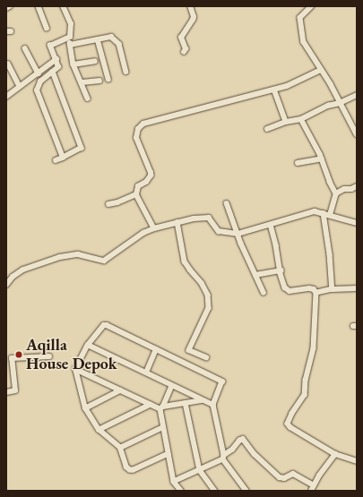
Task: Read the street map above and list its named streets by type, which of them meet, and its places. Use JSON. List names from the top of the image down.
{
  "places": ["Aqilla House Depok"]
}
